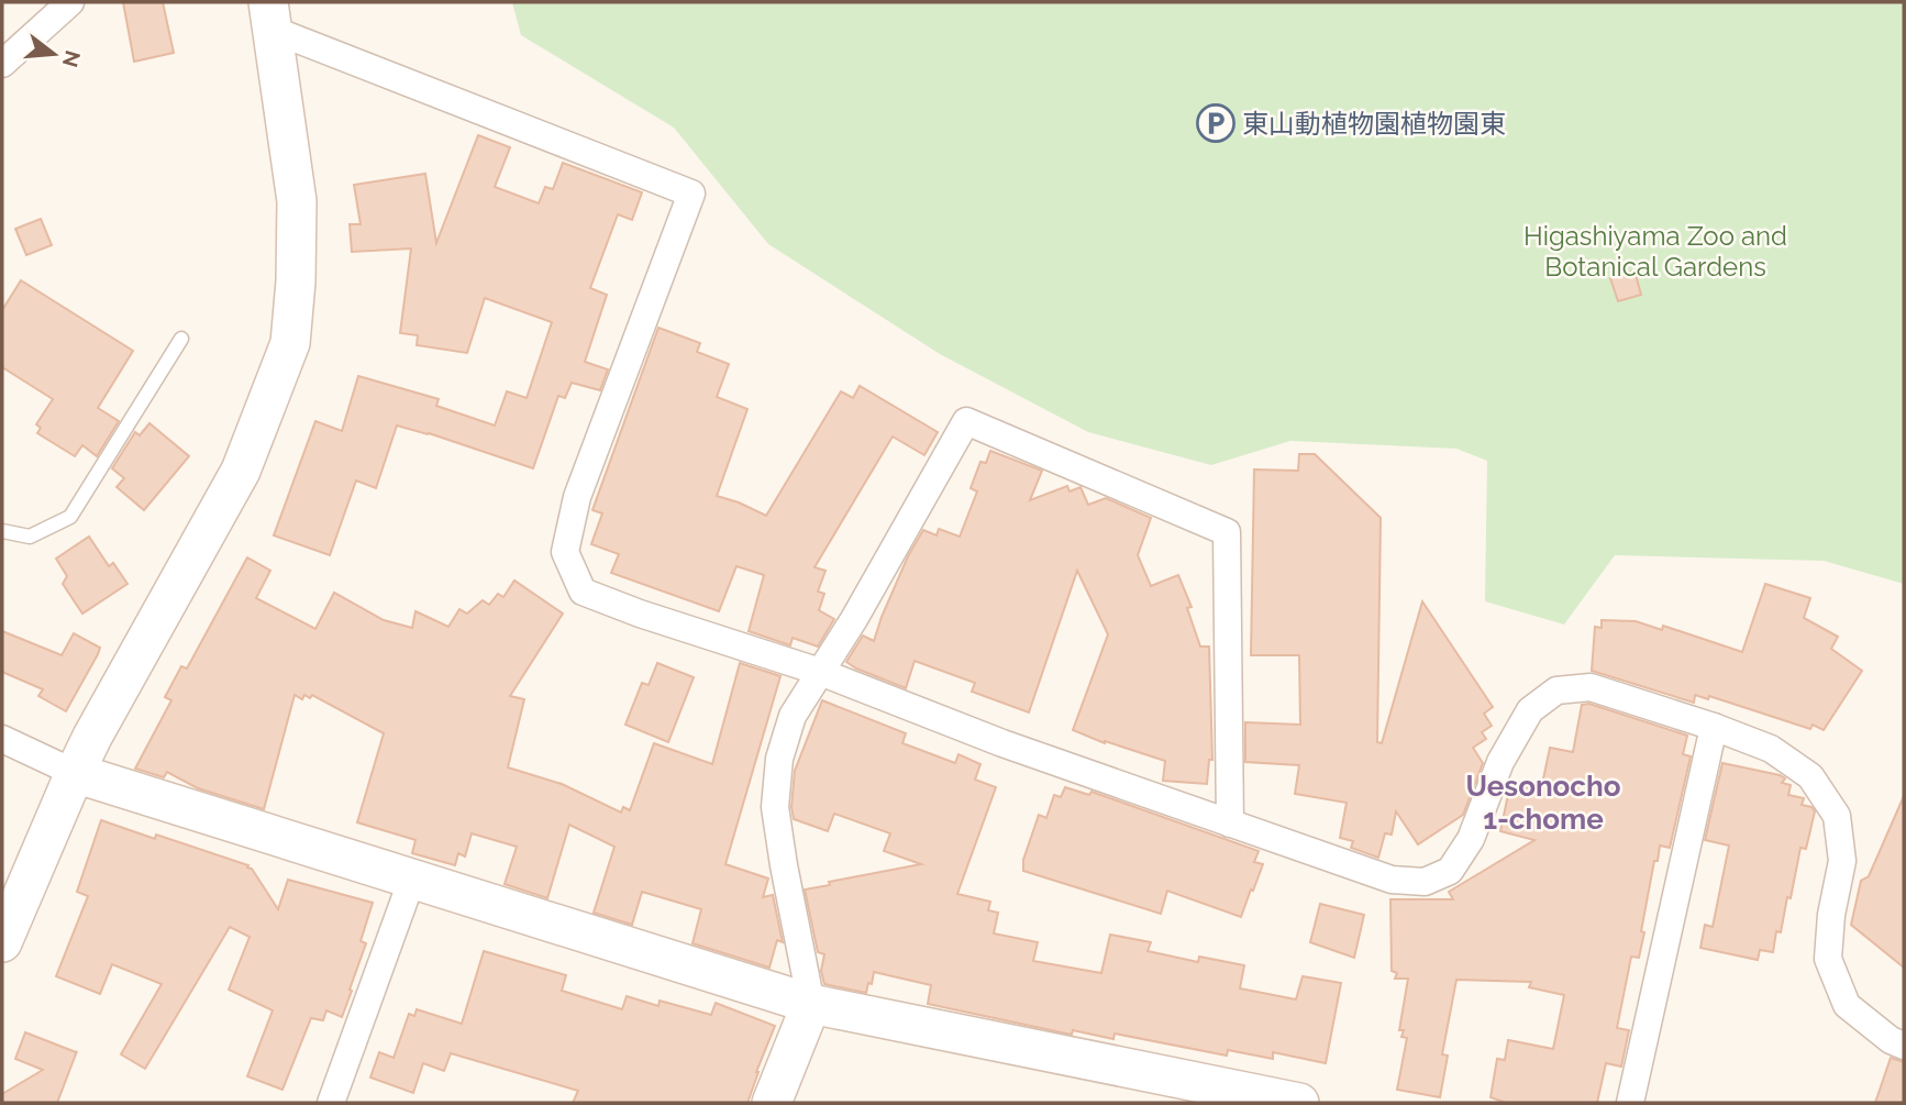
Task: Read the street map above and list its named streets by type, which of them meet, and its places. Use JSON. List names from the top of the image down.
{
  "districts": ["Uesonocho 1-chome"],
  "parks": ["Higashiyama Zoo and Botanical Gardens"],
  "places": {
    "parking": ["東山動植物園植物園東"]
  },
  "north": "right"
}
